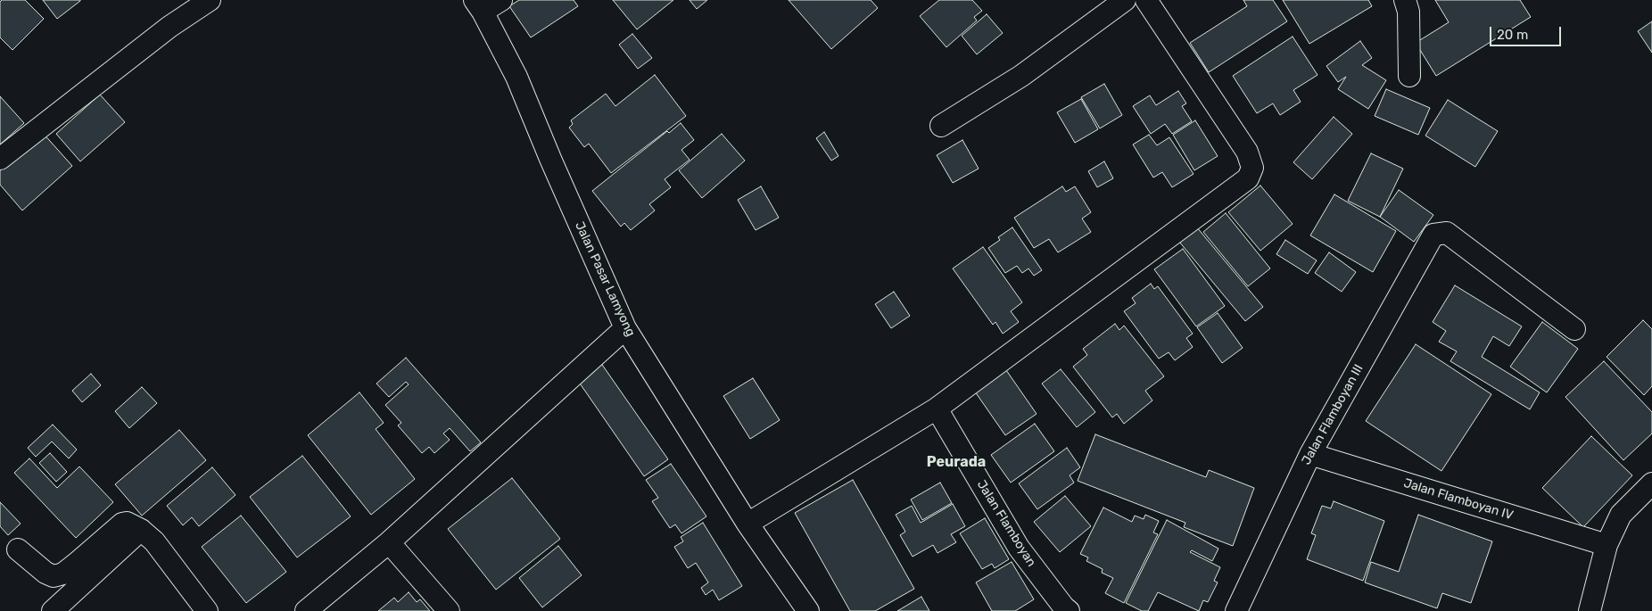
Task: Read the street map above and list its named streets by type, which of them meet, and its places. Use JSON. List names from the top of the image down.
{
  "streets": {
    "street": [
      "Jalan Pasar Lamyong",
      "Jalan Flamboyan III",
      "Jalan Flamboyan IV",
      "Jalan Flamboyan"
    ]
  },
  "crossings": [
    ["Jalan Flamboyan III", "Jalan Flamboyan IV"]
  ],
  "districts": ["Peurada"],
  "scale_bar": "20 m"
}
